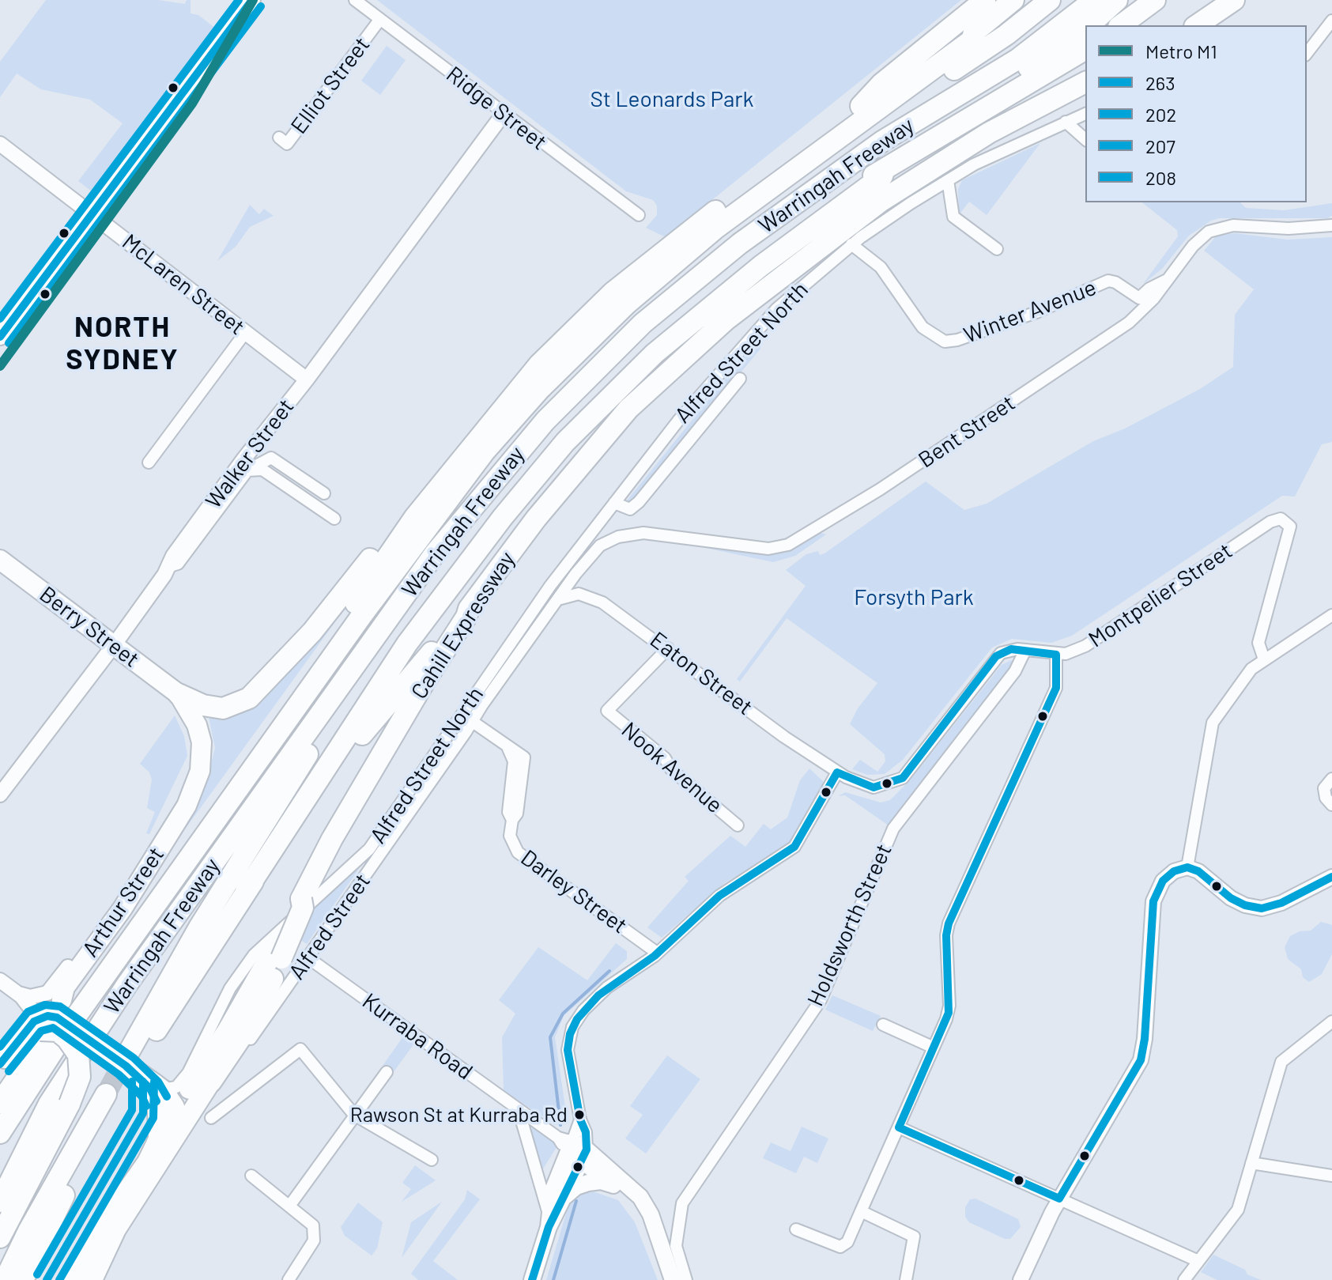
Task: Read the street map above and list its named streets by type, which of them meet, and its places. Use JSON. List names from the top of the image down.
{
  "streets": {
    "highway": ["Warringah Freeway", "Cahill Expressway"],
    "main road": [
      "Berry Street",
      "Arthur Street",
      "Alfred Street",
      "Kurraba Road"
    ],
    "street": [
      "Elliot Street",
      "Ridge Street",
      "McLaren Street",
      "Winter Avenue",
      "Alfred Street North",
      "Bent Street",
      "Walker Street",
      "Montpelier Street",
      "Eaton Street",
      "Nook Avenue",
      "Darley Street",
      "Holdsworth Street"
    ]
  },
  "crossings": [
    ["Elliot Street", "Ridge Street"],
    ["Ridge Street", "Walker Street"],
    ["Warringah Freeway", "Cahill Expressway"],
    ["Warringah Freeway", "Arthur Street"],
    ["McLaren Street", "Walker Street"],
    ["Winter Avenue", "Alfred Street North"],
    ["Winter Avenue", "Bent Street"],
    ["Bent Street", "Alfred Street"],
    ["Walker Street", "Berry Street"],
    ["Montpelier Street", "Eaton Street"],
    ["Montpelier Street", "Holdsworth Street"],
    ["Cahill Expressway", "Alfred Street"],
    ["Berry Street", "Arthur Street"],
    ["Eaton Street", "Nook Avenue"],
    ["Eaton Street", "Alfred Street"],
    ["Darley Street", "Alfred Street"],
    ["Alfred Street", "Kurraba Road"]
  ],
  "districts": ["NORTH SYDNEY"],
  "parks": ["St Leonards Park", "Forsyth Park"],
  "places": ["Rawson St at Kurraba Rd"],
  "lines": [
    "metro line M1",
    "transit line 202",
    "transit line 208",
    "transit line 207",
    "transit line 263"
  ],
  "legend": [
    "Metro M1",
    "263",
    "202",
    "207",
    "208"
  ]
}
